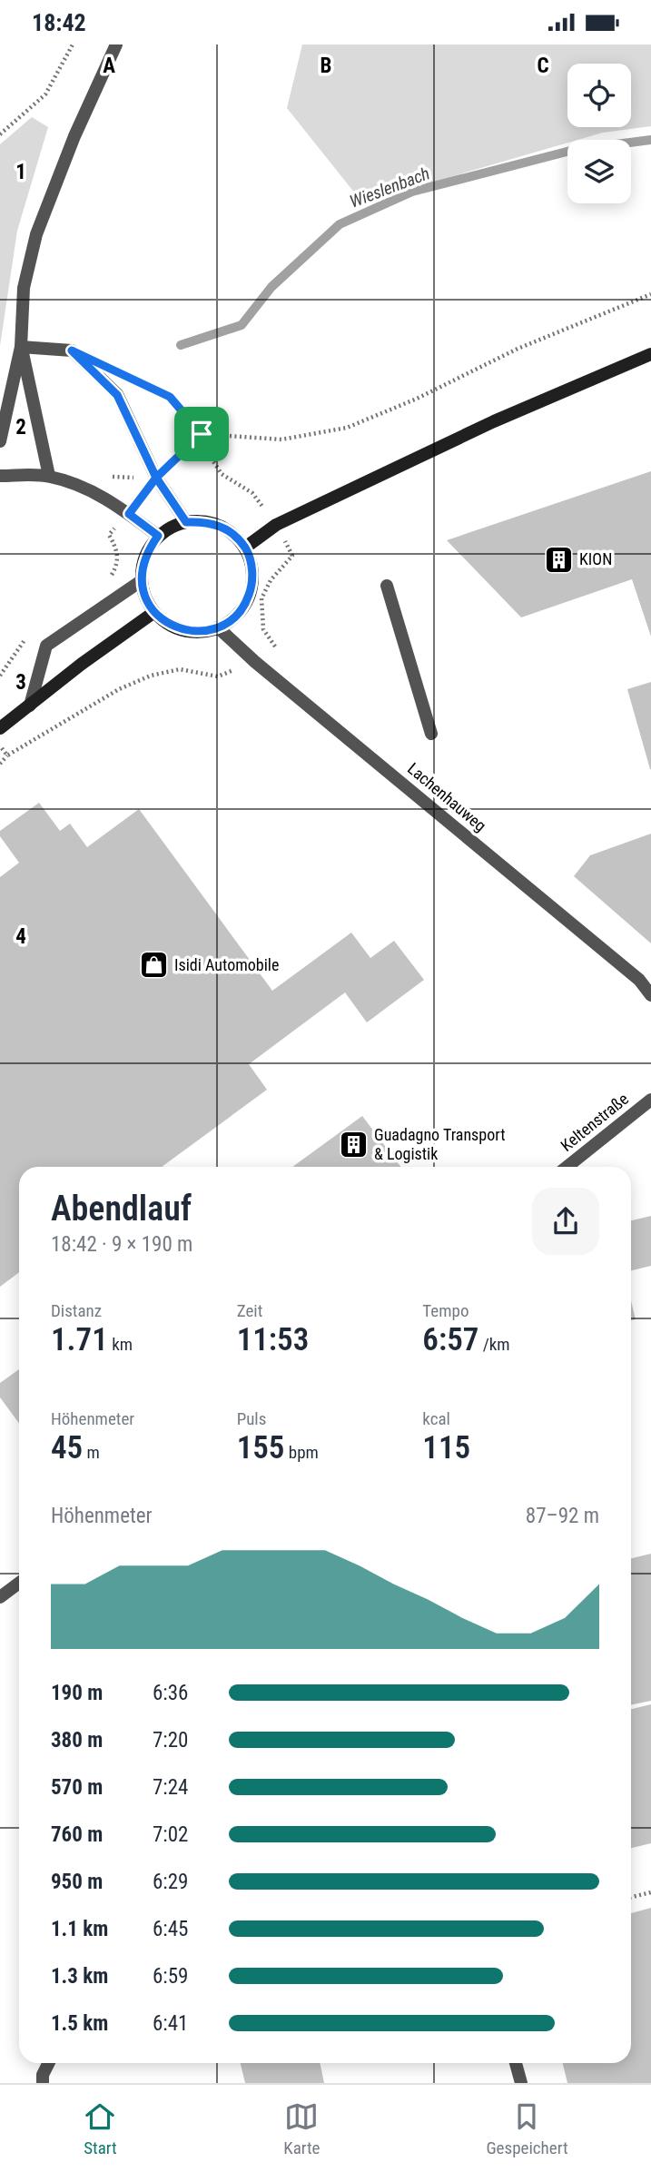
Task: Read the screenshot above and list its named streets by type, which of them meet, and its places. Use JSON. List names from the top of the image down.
{
  "streets": {
    "street": ["Lachenhauweg", "Keltenstraße"]
  },
  "water": ["Wieslenbach"],
  "places": {
    "building": ["KION", "Guadagno Transport & Logistik"],
    "shop": ["Isidi Automobile"]
  },
  "page": {
    "status": "18:42",
    "heading": ["Abendlauf", "18:42 · 9 × 190 m"],
    "stats": [
      ["Distanz", "1.71 km"],
      ["Zeit", "11:53"],
      ["Tempo", "6:57 /km"],
      ["Höhenmeter", "45 m"],
      ["Puls", "155 bpm"],
      ["kcal", "115"]
    ],
    "chart": ["Höhenmeter", "87–92 m"],
    "list": [
      {
        "name": "190 m",
        "note": "6:36"
      },
      {
        "name": "380 m",
        "note": "7:20"
      },
      {
        "name": "570 m",
        "note": "7:24"
      },
      {
        "name": "760 m",
        "note": "7:02"
      },
      {
        "name": "950 m",
        "note": "6:29"
      },
      {
        "name": "1.1 km",
        "note": "6:45"
      },
      {
        "name": "1.3 km",
        "note": "6:59"
      },
      {
        "name": "1.5 km",
        "note": "6:41"
      }
    ],
    "tabs": ["Start", "Karte", "Gespeichert"]
  },
  "grid": {
    "columns": ["A", "B", "C"],
    "rows": [
      "1",
      "2",
      "3",
      "4"
    ]
  }
}
